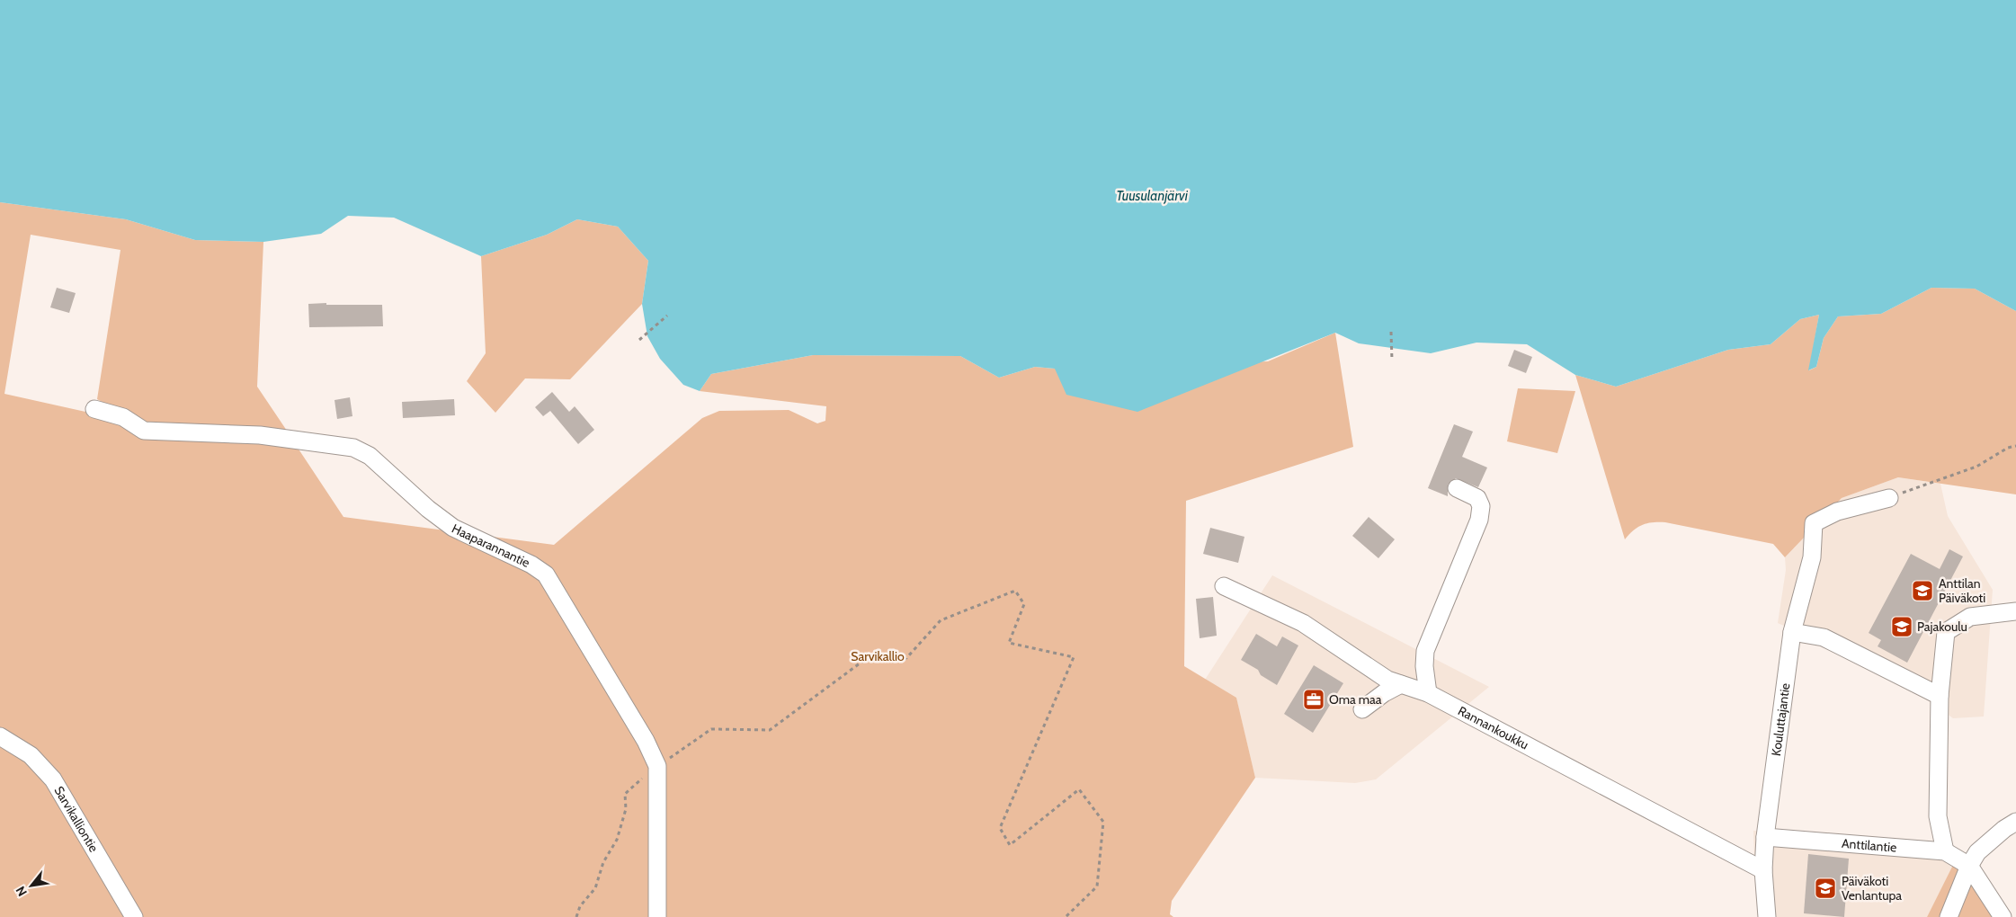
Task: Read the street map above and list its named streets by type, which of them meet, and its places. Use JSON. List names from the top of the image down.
{
  "streets": {
    "street": [
      "Haaparannantie",
      "Kouluttajantie",
      "Rannankoukku",
      "Sarvikalliontie",
      "Anttilantie"
    ]
  },
  "crossings": [
    ["Kouluttajantie", "Rannankoukku"],
    ["Kouluttajantie", "Anttilantie"]
  ],
  "water": ["Tuusulanjärvi"],
  "parks": ["Sarvikallio"],
  "places": {
    "school or university": ["Anttilan Päiväkoti", "Pajakoulu", "Päiväkoti Venlantupa"],
    "office": ["Oma maa"]
  },
  "north": "bottom left"
}
